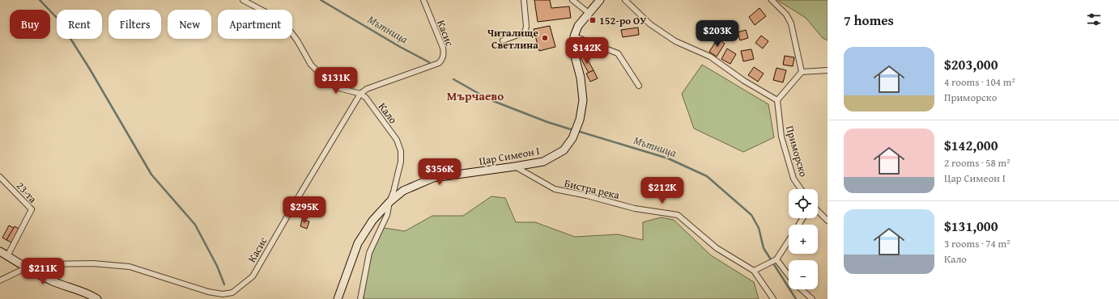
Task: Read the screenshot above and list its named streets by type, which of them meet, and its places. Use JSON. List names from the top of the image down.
{
  "streets": {
    "street": [
      "Касис",
      "Кало",
      "Приморско",
      "Цар Симеон I",
      "Бистра река",
      "23-та"
    ]
  },
  "crossings": [
    ["Касис", "Кало"],
    ["Кало", "Цар Симеон I"],
    ["Цар Симеон I", "Бистра река"]
  ],
  "districts": ["Мърчаево"],
  "water": ["Мътница"],
  "places": {
    "transit": ["152-ро ОУ"],
    "other": ["Читалище Светлина"]
  },
  "page": {
    "heading": "7 homes",
    "chip": [
      "Buy",
      "Rent",
      "Filters",
      "New",
      "Apartment"
    ],
    "price": [
      "$203K",
      "$142K",
      "$131K",
      "$356K",
      "$212K",
      "$295K",
      "$211K"
    ],
    "list": [
      {
        "name": "$203,000",
        "note": "4 rooms · 104 m² · Приморско"
      },
      {
        "name": "$142,000",
        "note": "2 rooms · 58 m² · Цар Симеон I"
      },
      {
        "name": "$131,000",
        "note": "3 rooms · 74 m² · Кало"
      }
    ],
    "map_buttons": ["+", "−"]
  }
}
